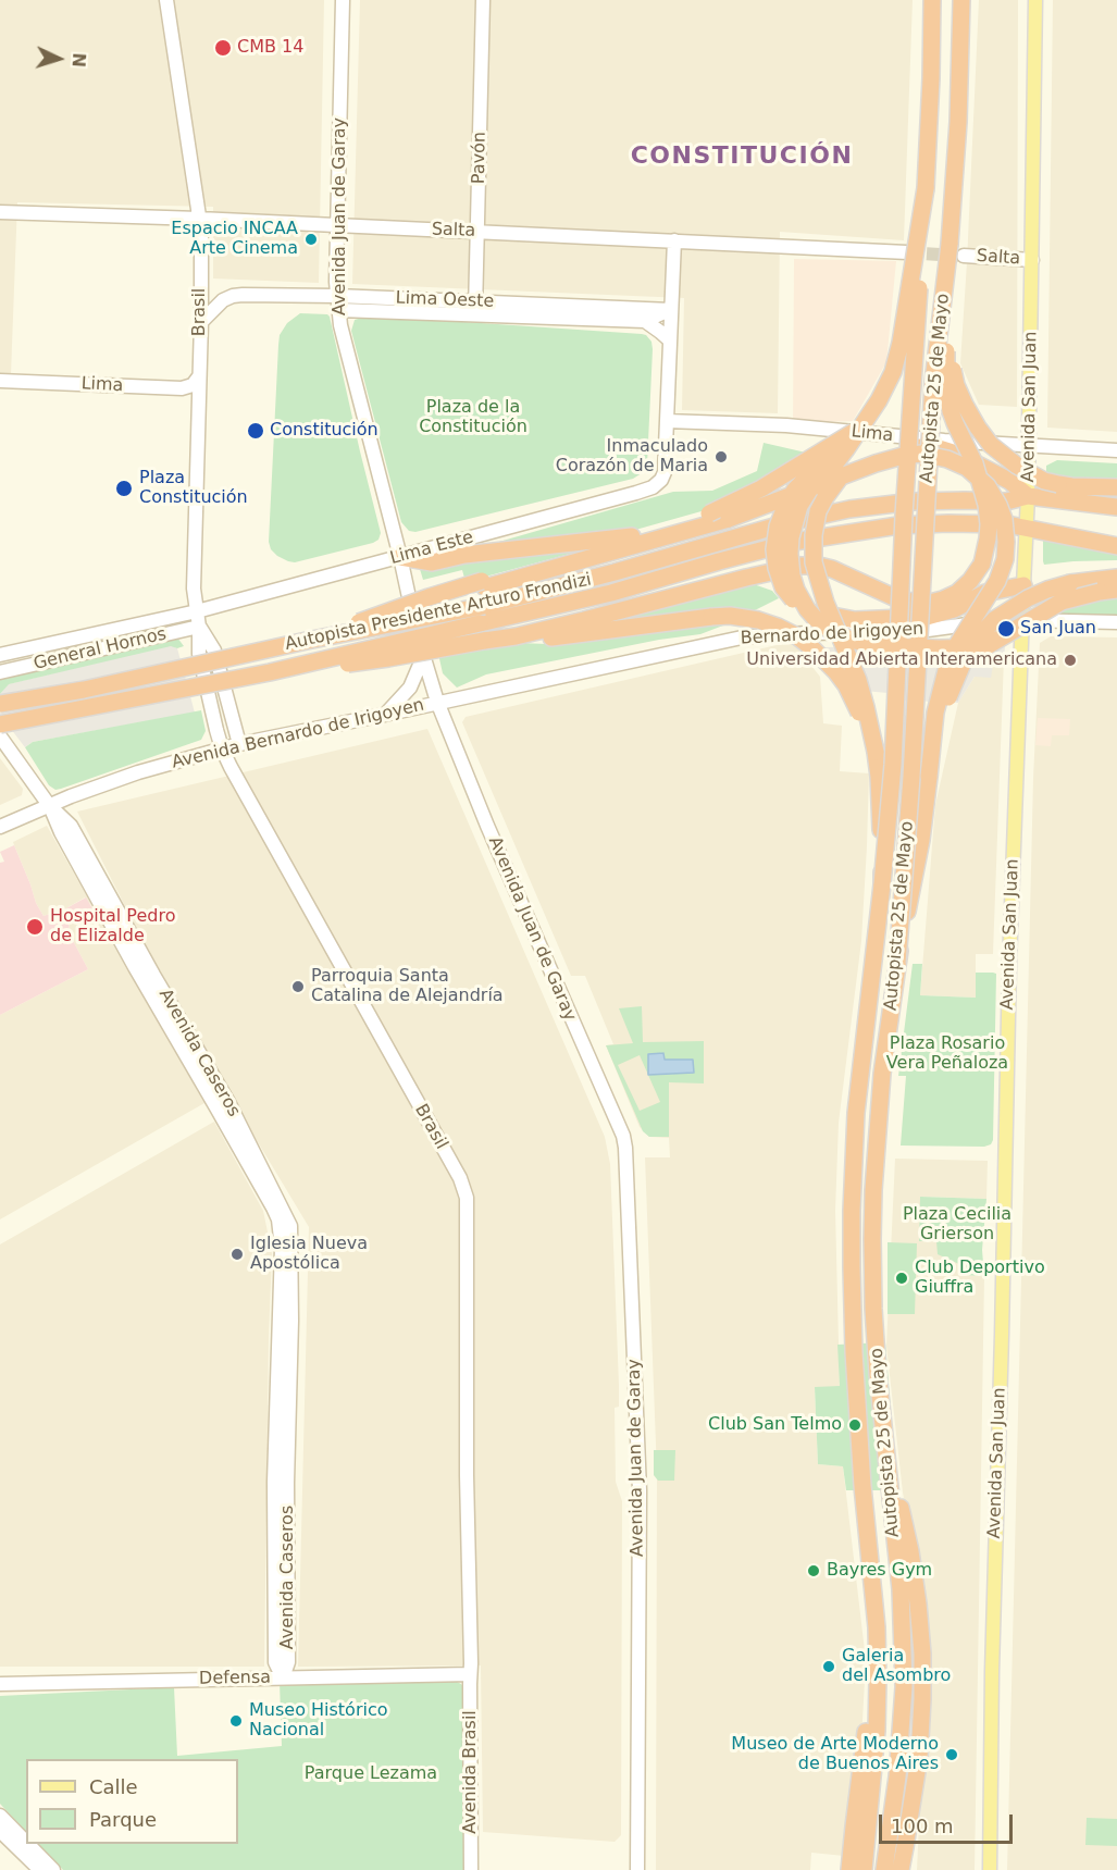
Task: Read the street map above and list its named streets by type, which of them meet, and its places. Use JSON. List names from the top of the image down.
{
  "streets": {
    "highway": ["Autopista 25 de Mayo", "Autopista Presidente Arturo Frondizi"],
    "main road": [
      "Pavón",
      "Avenida Juan de Garay",
      "Salta",
      "Lima Oeste",
      "Brasil",
      "Lima",
      "Avenida San Juan",
      "Lima Este",
      "Bernardo de Irigoyen",
      "General Hornos",
      "Avenida Bernardo de Irigoyen",
      "Avenida Caseros",
      "Defensa",
      "Avenida Brasil"
    ]
  },
  "crossings": [
    ["Pavón", "Salta"],
    ["Pavón", "Lima Oeste"],
    ["Avenida Juan de Garay", "Salta"],
    ["Avenida Juan de Garay", "Lima Oeste"],
    ["Avenida Juan de Garay", "Lima Este"],
    ["Avenida Juan de Garay", "Bernardo de Irigoyen"],
    ["Avenida Juan de Garay", "Avenida Bernardo de Irigoyen"],
    ["Salta", "Brasil"],
    ["Salta", "Avenida San Juan"],
    ["Lima Oeste", "Brasil"],
    ["Brasil", "Lima"],
    ["Brasil", "Lima Este"],
    ["Brasil", "General Hornos"],
    ["Brasil", "Avenida Bernardo de Irigoyen"],
    ["Brasil", "Defensa"],
    ["Brasil", "Avenida Brasil"],
    ["Lima", "Avenida San Juan"],
    ["Lima", "Lima Este"],
    ["Avenida San Juan", "Autopista Presidente Arturo Frondizi"],
    ["Avenida San Juan", "Bernardo de Irigoyen"],
    ["Lima Este", "General Hornos"],
    ["Bernardo de Irigoyen", "Avenida Bernardo de Irigoyen"],
    ["Avenida Bernardo de Irigoyen", "Avenida Caseros"],
    ["Avenida Caseros", "Defensa"],
    ["Defensa", "Avenida Brasil"]
  ],
  "districts": ["CONSTITUCIÓN"],
  "parks": [
    "Plaza de la Constitución",
    "Plaza Rosario Vera Peñaloza",
    "Plaza Cecilia Grierson",
    "Parque Lezama"
  ],
  "places": [
    "CMB 14",
    "Espacio INCAA Arte Cinema",
    "Constitución",
    "Inmaculado Corazón de Maria",
    "Plaza Constitución",
    "San Juan",
    "Universidad Abierta Interamericana",
    "Hospital Pedro de Elizalde",
    "Parroquia Santa Catalina de Alejandría",
    "Iglesia Nueva Apostólica",
    "Club Deportivo Giuffra",
    "Club San Telmo",
    "Bayres Gym",
    "Galeria del Asombro",
    "Museo Histórico Nacional",
    "Museo de Arte Moderno de Buenos Aires"
  ],
  "legend": ["Calle", "Parque"],
  "scale_bar": "100 m",
  "north": "right"
}
